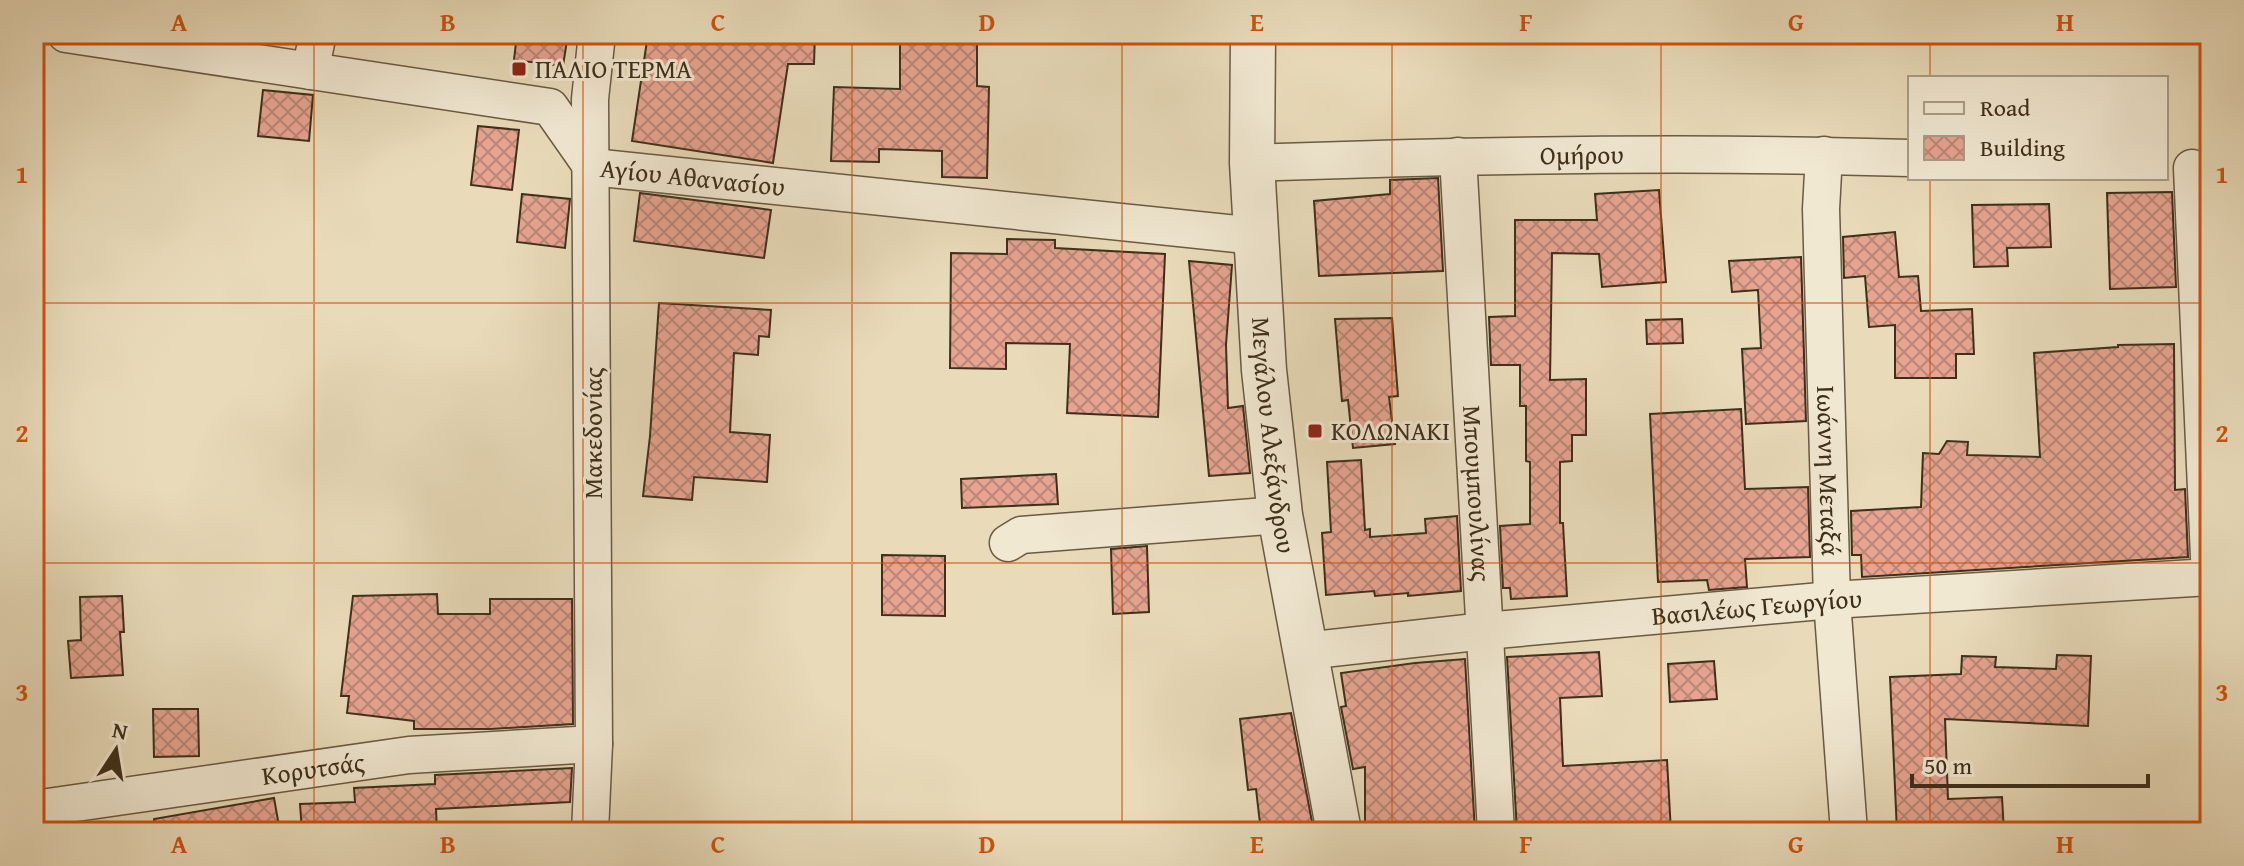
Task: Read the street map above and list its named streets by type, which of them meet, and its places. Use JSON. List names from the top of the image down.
{
  "streets": {
    "street": [
      "Ομήρου",
      "Αγίου Αθανασίου",
      "Μακεδονίας",
      "Μεγάλου Αλεξάνδρου",
      "Ιωάννη Μεταξά",
      "Μπουμπουλίνας",
      "Βασιλέως Γεωργίου",
      "Κορυτσάς"
    ]
  },
  "crossings": [
    ["Ομήρου", "Μεγάλου Αλεξάνδρου"],
    ["Ομήρου", "Ιωάννη Μεταξά"],
    ["Ομήρου", "Μπουμπουλίνας"],
    ["Αγίου Αθανασίου", "Μακεδονίας"],
    ["Αγίου Αθανασίου", "Μεγάλου Αλεξάνδρου"],
    ["Μακεδονίας", "Κορυτσάς"],
    ["Μεγάλου Αλεξάνδρου", "Βασιλέως Γεωργίου"],
    ["Ιωάννη Μεταξά", "Βασιλέως Γεωργίου"],
    ["Μπουμπουλίνας", "Βασιλέως Γεωργίου"]
  ],
  "places": {
    "transit": ["ΠΑΛΙΟ ΤΕΡΜΑ", "ΚΟΛΩΝΑΚΙ"]
  },
  "legend": ["Road", "Building"],
  "scale_bar": "50 m",
  "north": "top",
  "grid": {
    "columns": [
      "A",
      "B",
      "C",
      "D",
      "E",
      "F",
      "G",
      "H"
    ],
    "rows": ["1", "2", "3"]
  }
}
